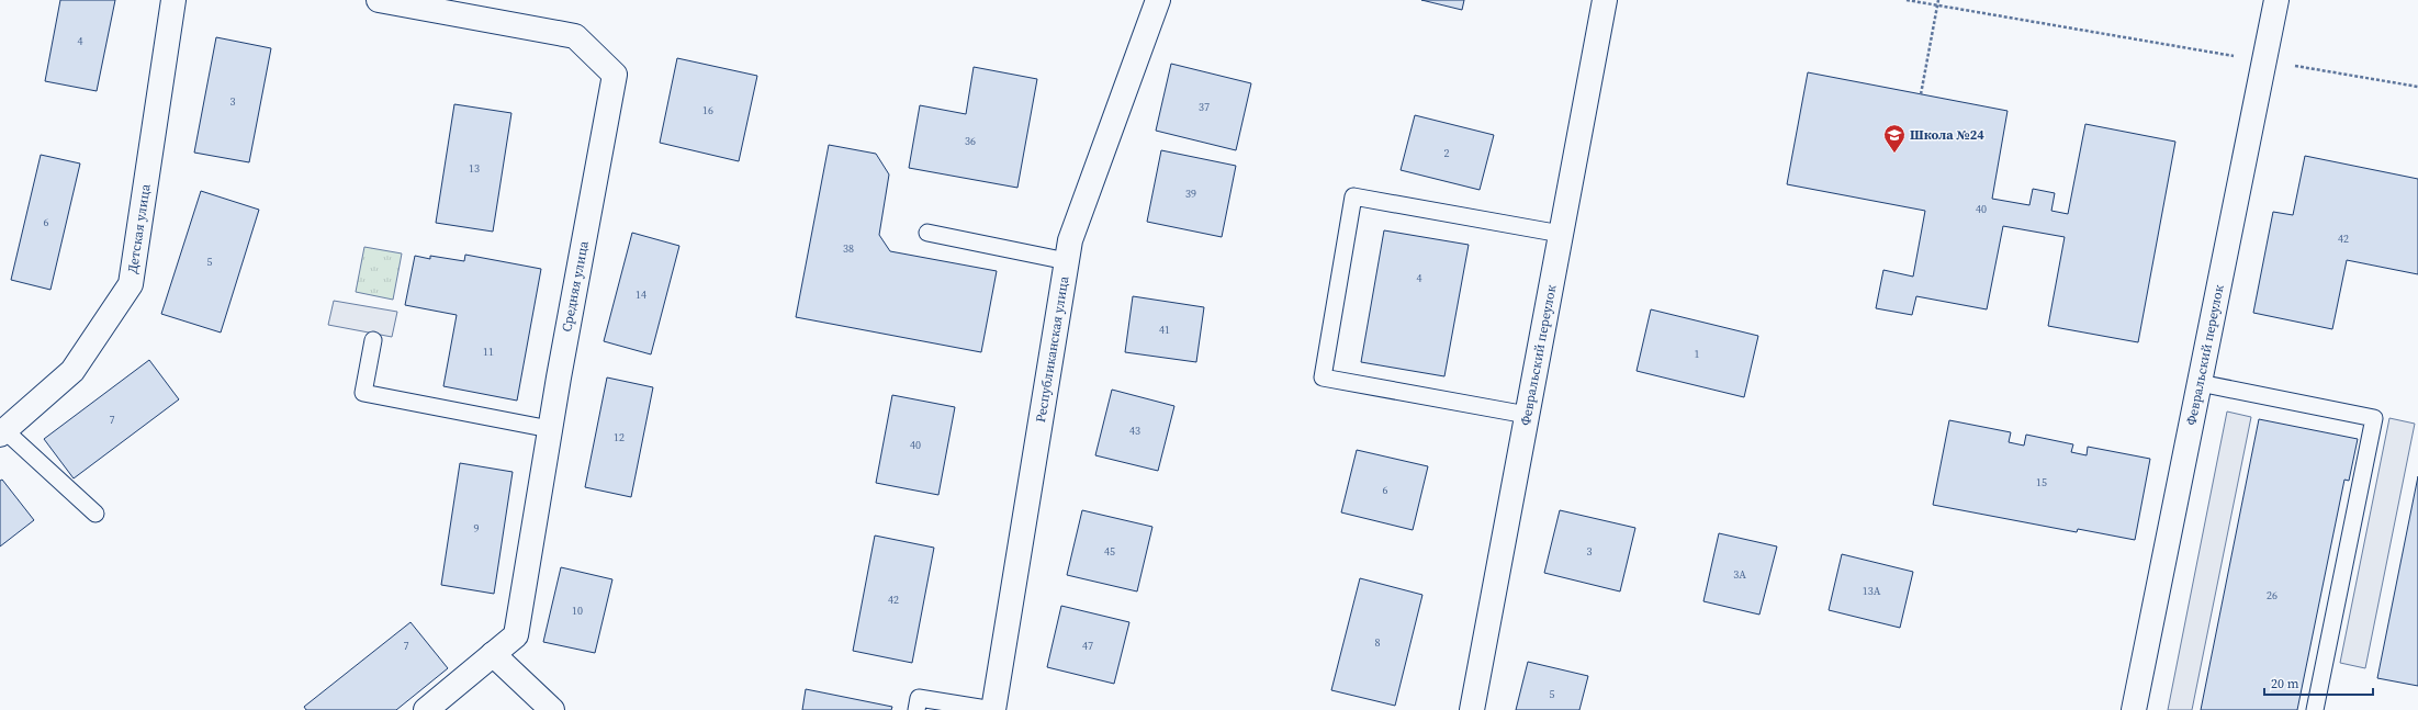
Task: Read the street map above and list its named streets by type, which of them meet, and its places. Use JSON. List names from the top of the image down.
{
  "streets": {
    "street": [
      "Детская улица",
      "Средняя улица",
      "Республиканская улица",
      "Февральский переулок"
    ]
  },
  "places": {
    "school or university": ["Школа №24"]
  },
  "house_numbers": [
    "4",
    "3",
    "37",
    "16",
    "36",
    "2",
    "13",
    "39",
    "40",
    "6",
    "42",
    "38",
    "5",
    "4",
    "14",
    "41",
    "11",
    "1",
    "7",
    "43",
    "12",
    "40",
    "15",
    "6",
    "9",
    "45",
    "3",
    "3А",
    "13А",
    "26",
    "42",
    "10",
    "8",
    "7",
    "47",
    "5"
  ],
  "scale_bar": "20 m"
}
